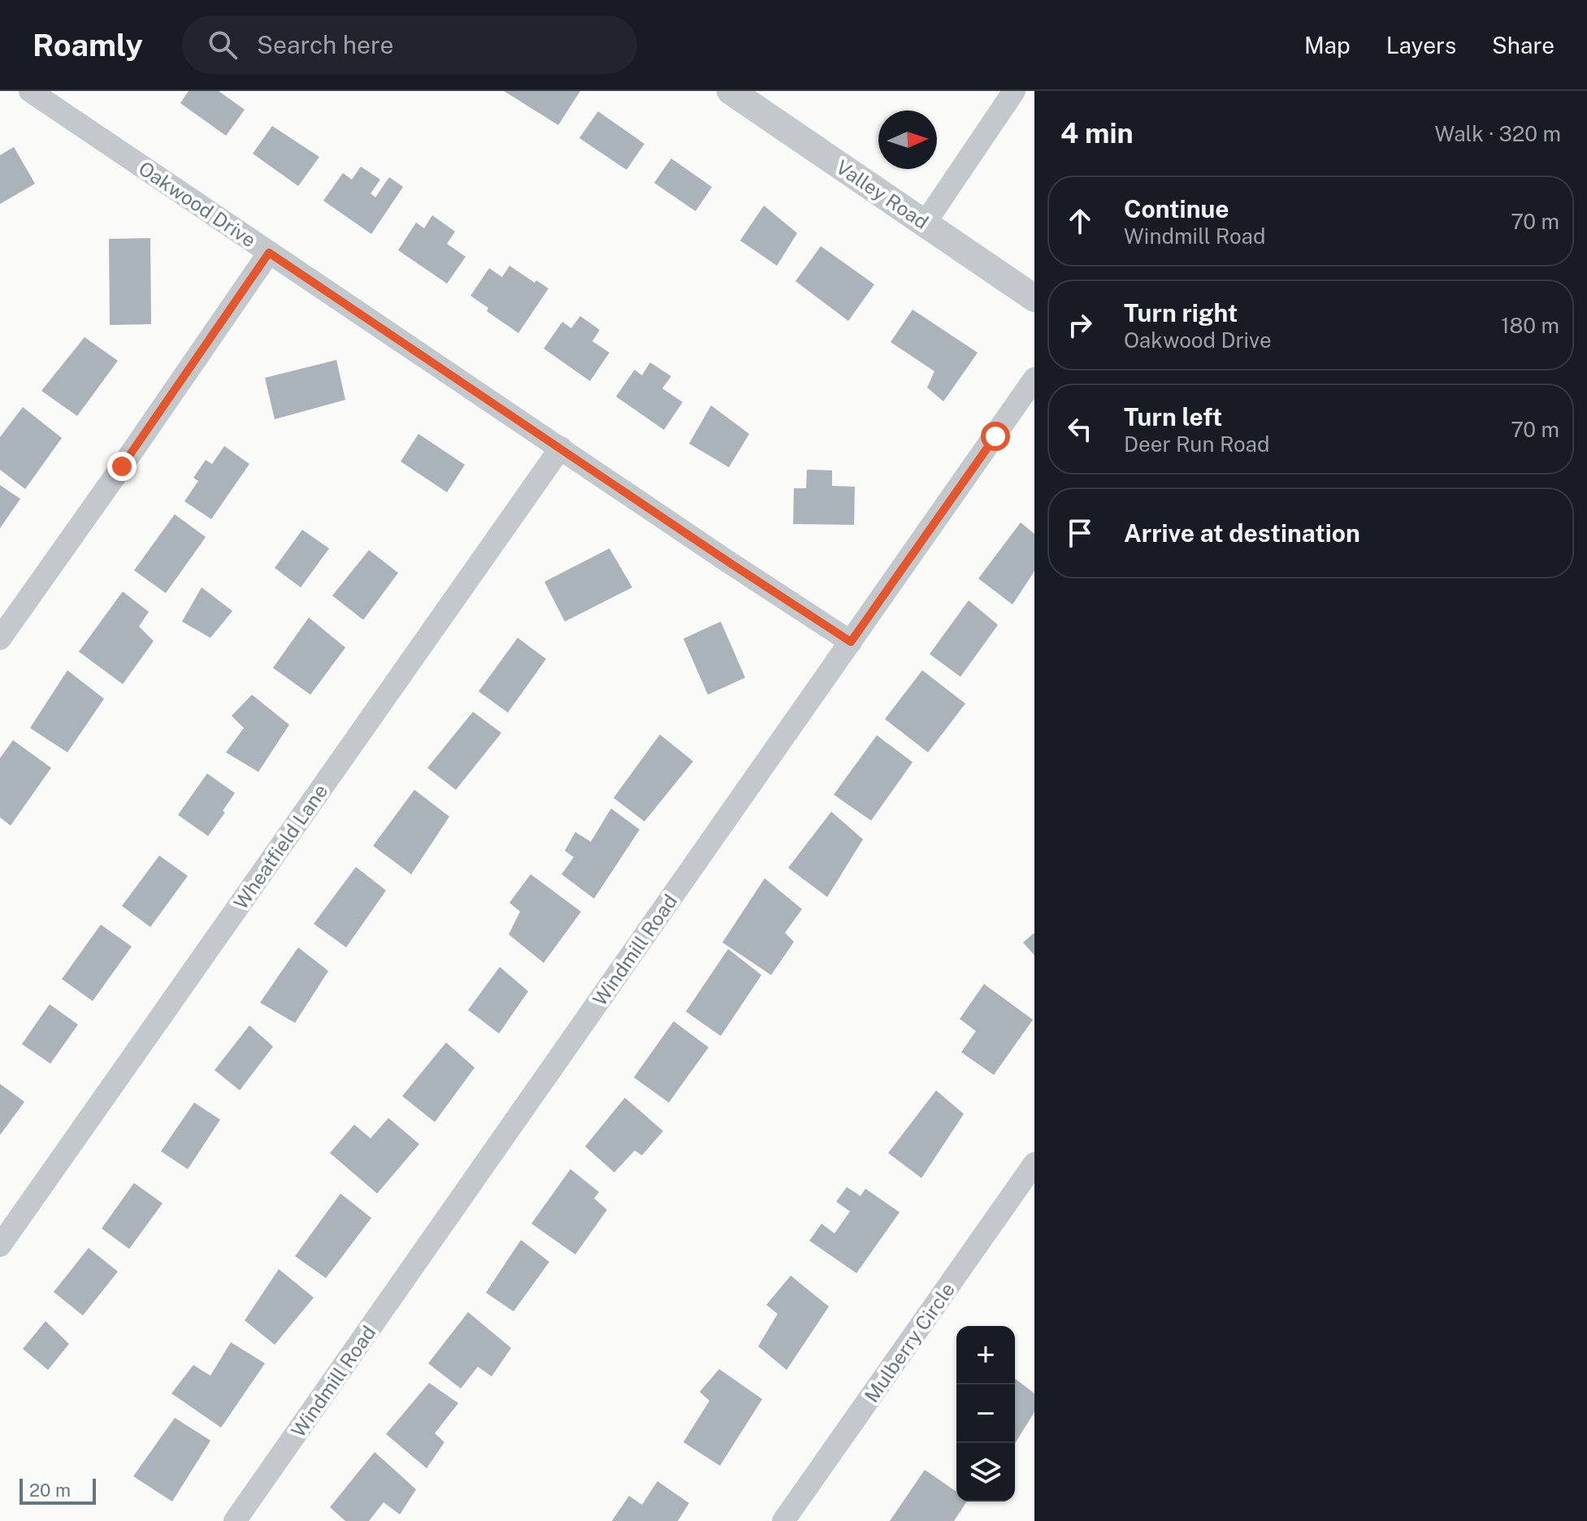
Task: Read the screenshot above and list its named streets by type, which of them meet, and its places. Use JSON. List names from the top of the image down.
{
  "streets": {
    "street": [
      "Valley Road",
      "Oakwood Drive",
      "Wheatfield Lane",
      "Windmill Road",
      "Mulberry Circle"
    ]
  },
  "crossings": [
    ["Oakwood Drive", "Wheatfield Lane"],
    ["Oakwood Drive", "Windmill Road"]
  ],
  "scale_bar": "20 m",
  "north": "right",
  "page": {
    "header": "Roamly",
    "search": "Search here",
    "nav": ["Map", "Layers", "Share"],
    "heading": ["4 min", "Walk · 320 m"],
    "list": [
      ["Continue", "Windmill Road", "70 m"],
      ["Turn right", "Oakwood Drive", "180 m"],
      ["Turn left", "Deer Run Road", "70 m"],
      "Arrive at destination"
    ],
    "map_buttons": ["+", "−"],
    "scale": "20 m"
  }
}
